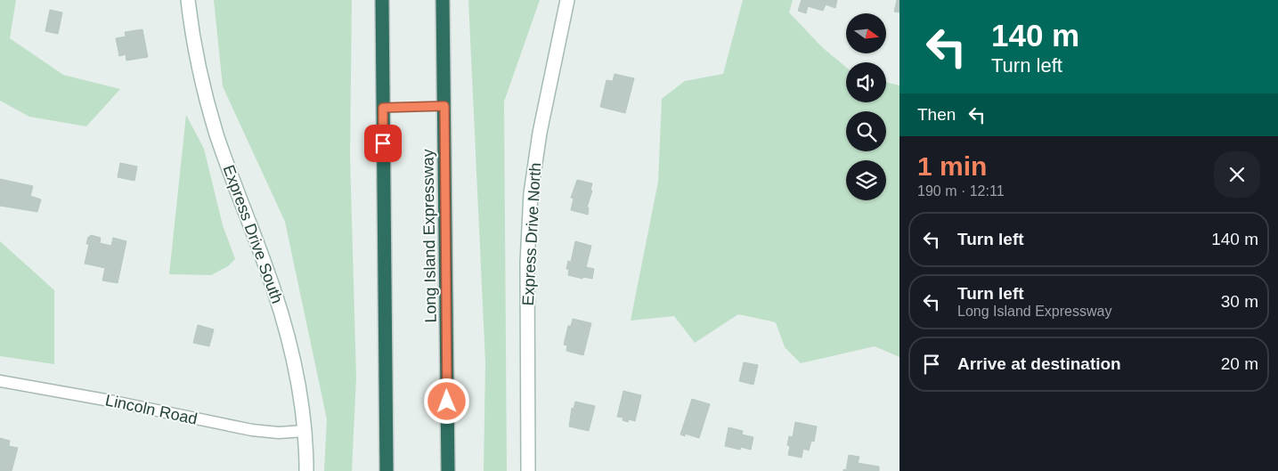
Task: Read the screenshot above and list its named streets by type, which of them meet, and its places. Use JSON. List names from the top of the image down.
{
  "streets": {
    "highway": ["Long Island Expressway"],
    "main road": ["Express Drive South", "Express Drive North"],
    "street": ["Lincoln Road"]
  },
  "crossings": [
    ["Express Drive South", "Lincoln Road"]
  ],
  "north": "right",
  "page": {
    "turn": ["140 m", "Turn left"],
    "then": "Then",
    "heading": ["1 min", "190 m · 12:11"],
    "list": [
      {
        "name": "Turn left",
        "value": "140 m"
      },
      {
        "name": "Turn left",
        "note": "Long Island Expressway",
        "value": "30 m"
      },
      {
        "name": "Arrive at destination",
        "value": "20 m"
      }
    ]
  }
}
